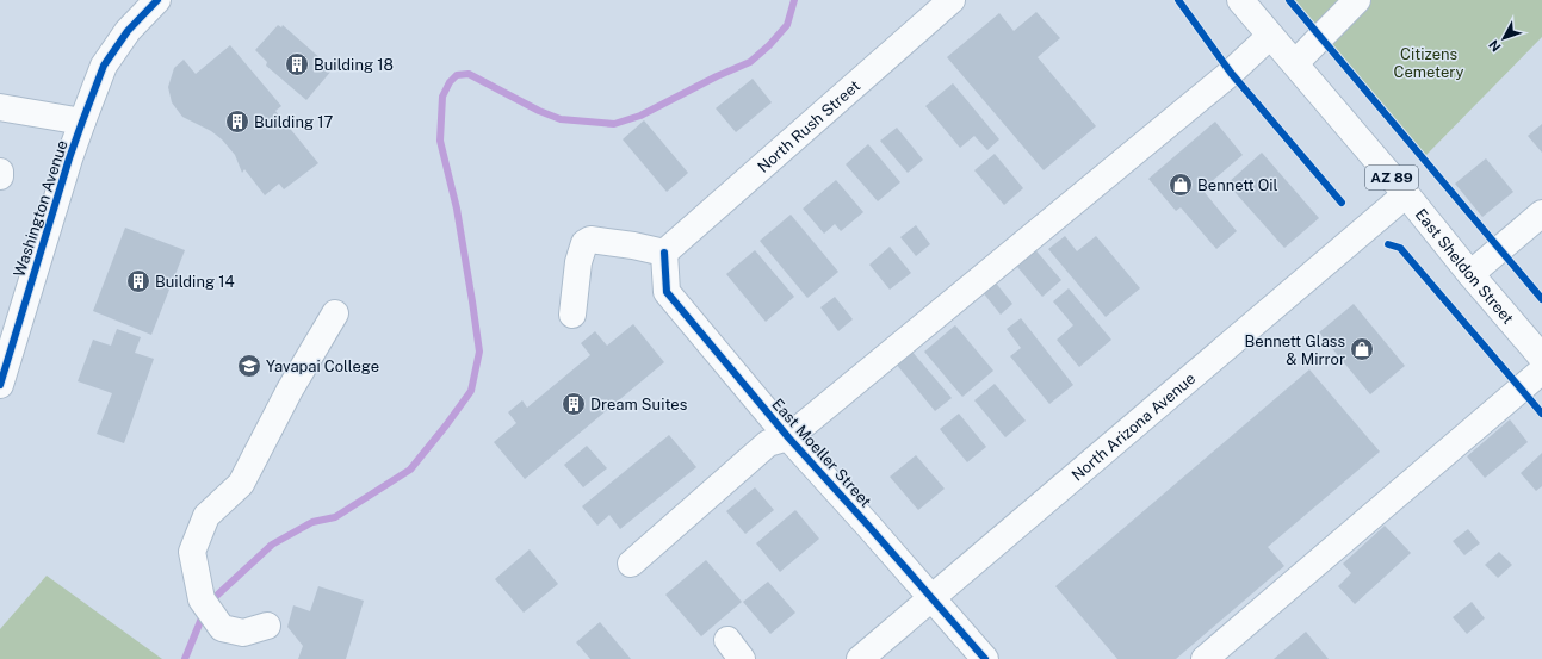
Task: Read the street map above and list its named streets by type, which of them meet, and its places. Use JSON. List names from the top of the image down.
{
  "streets": {
    "street": [
      "North Rush Street",
      "AZ 89",
      "Washington Avenue",
      "East Sheldon Street",
      "North Arizona Avenue",
      "East Moeller Street"
    ]
  },
  "crossings": [
    ["North Rush Street", "East Moeller Street"],
    ["East Sheldon Street", "North Arizona Avenue"],
    ["North Arizona Avenue", "East Moeller Street"]
  ],
  "parks": ["Citizens Cemetery"],
  "places": {
    "building": [
      "Building 18",
      "Building 17",
      "Building 14",
      "Dream Suites"
    ],
    "shop": ["Bennett Oil", "Bennett Glass & Mirror"],
    "school or university": ["Yavapai College"]
  },
  "north": "bottom left"
}
